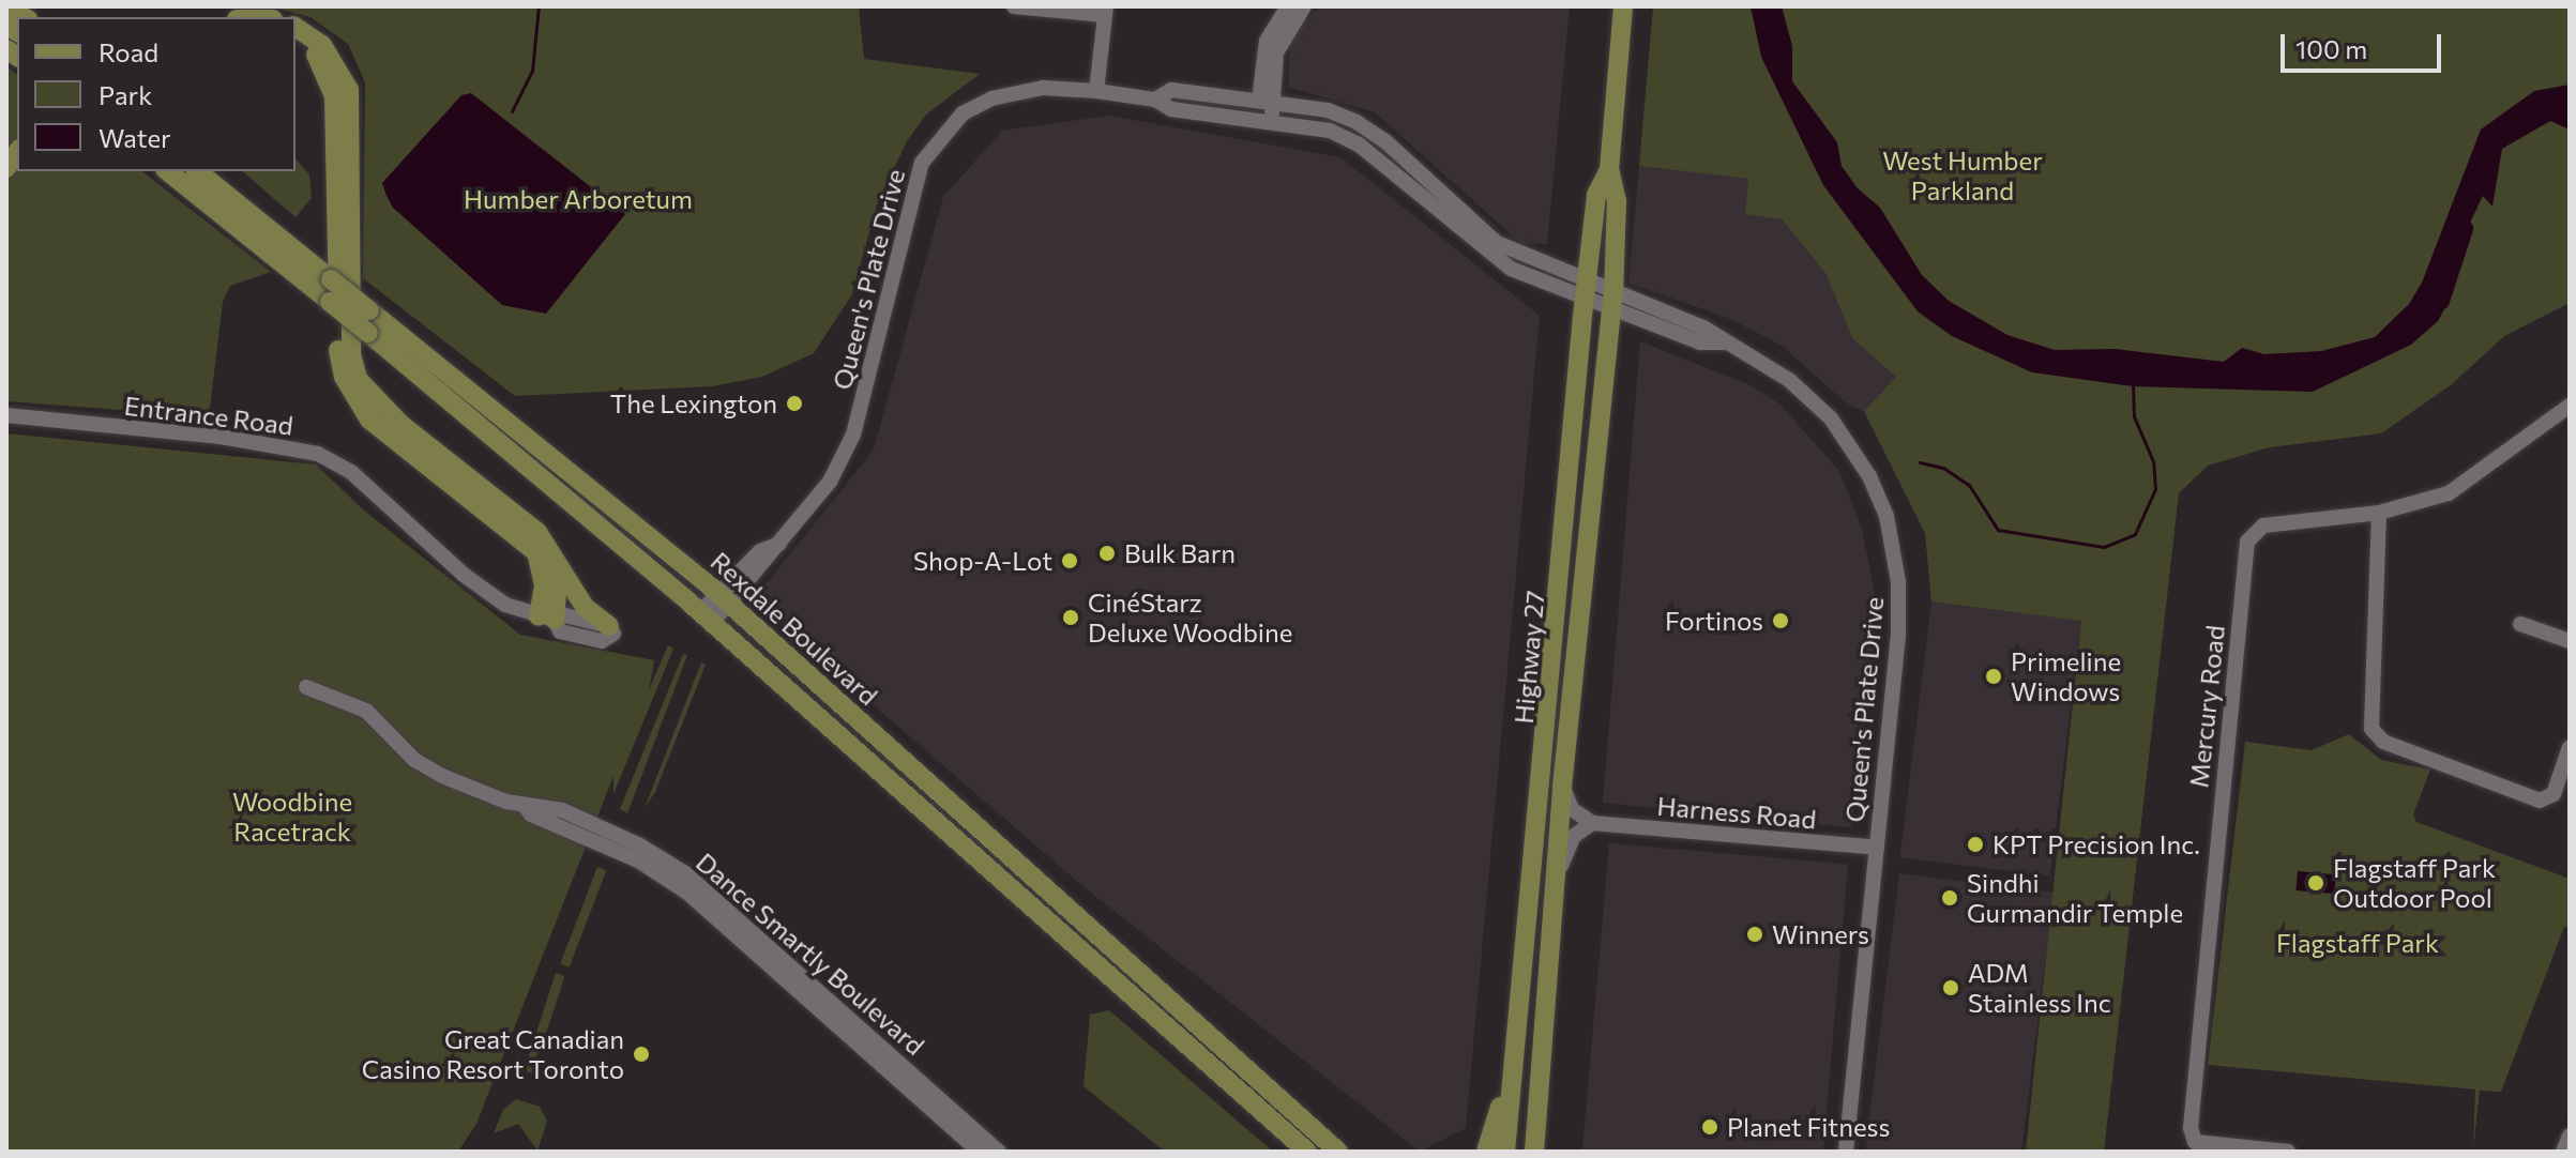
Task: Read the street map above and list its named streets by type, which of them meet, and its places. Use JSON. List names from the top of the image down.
{
  "streets": {
    "main road": ["Rexdale Boulevard", "Highway 27"],
    "street": [
      "Queen's Plate Drive",
      "Entrance Road",
      "Mercury Road",
      "Harness Road",
      "Dance Smartly Boulevard"
    ]
  },
  "crossings": [
    ["Queen's Plate Drive", "Rexdale Boulevard"],
    ["Queen's Plate Drive", "Highway 27"],
    ["Queen's Plate Drive", "Harness Road"]
  ],
  "parks": [
    "West Humber Parkland",
    "Humber Arboretum",
    "Woodbine Racetrack",
    "Flagstaff Park"
  ],
  "places": [
    "The Lexington",
    "Bulk Barn",
    "Shop-A-Lot",
    "CinéStarz Deluxe Woodbine",
    "Fortinos",
    "Primeline Windows",
    "KPT Precision Inc.",
    "Flagstaff Park Outdoor Pool",
    "Sindhi Gurmandir Temple",
    "Winners",
    "ADM Stainless Inc",
    "Great Canadian Casino Resort Toronto",
    "Planet Fitness"
  ],
  "legend": ["Road", "Park", "Water"],
  "scale_bar": "100 m"
}
